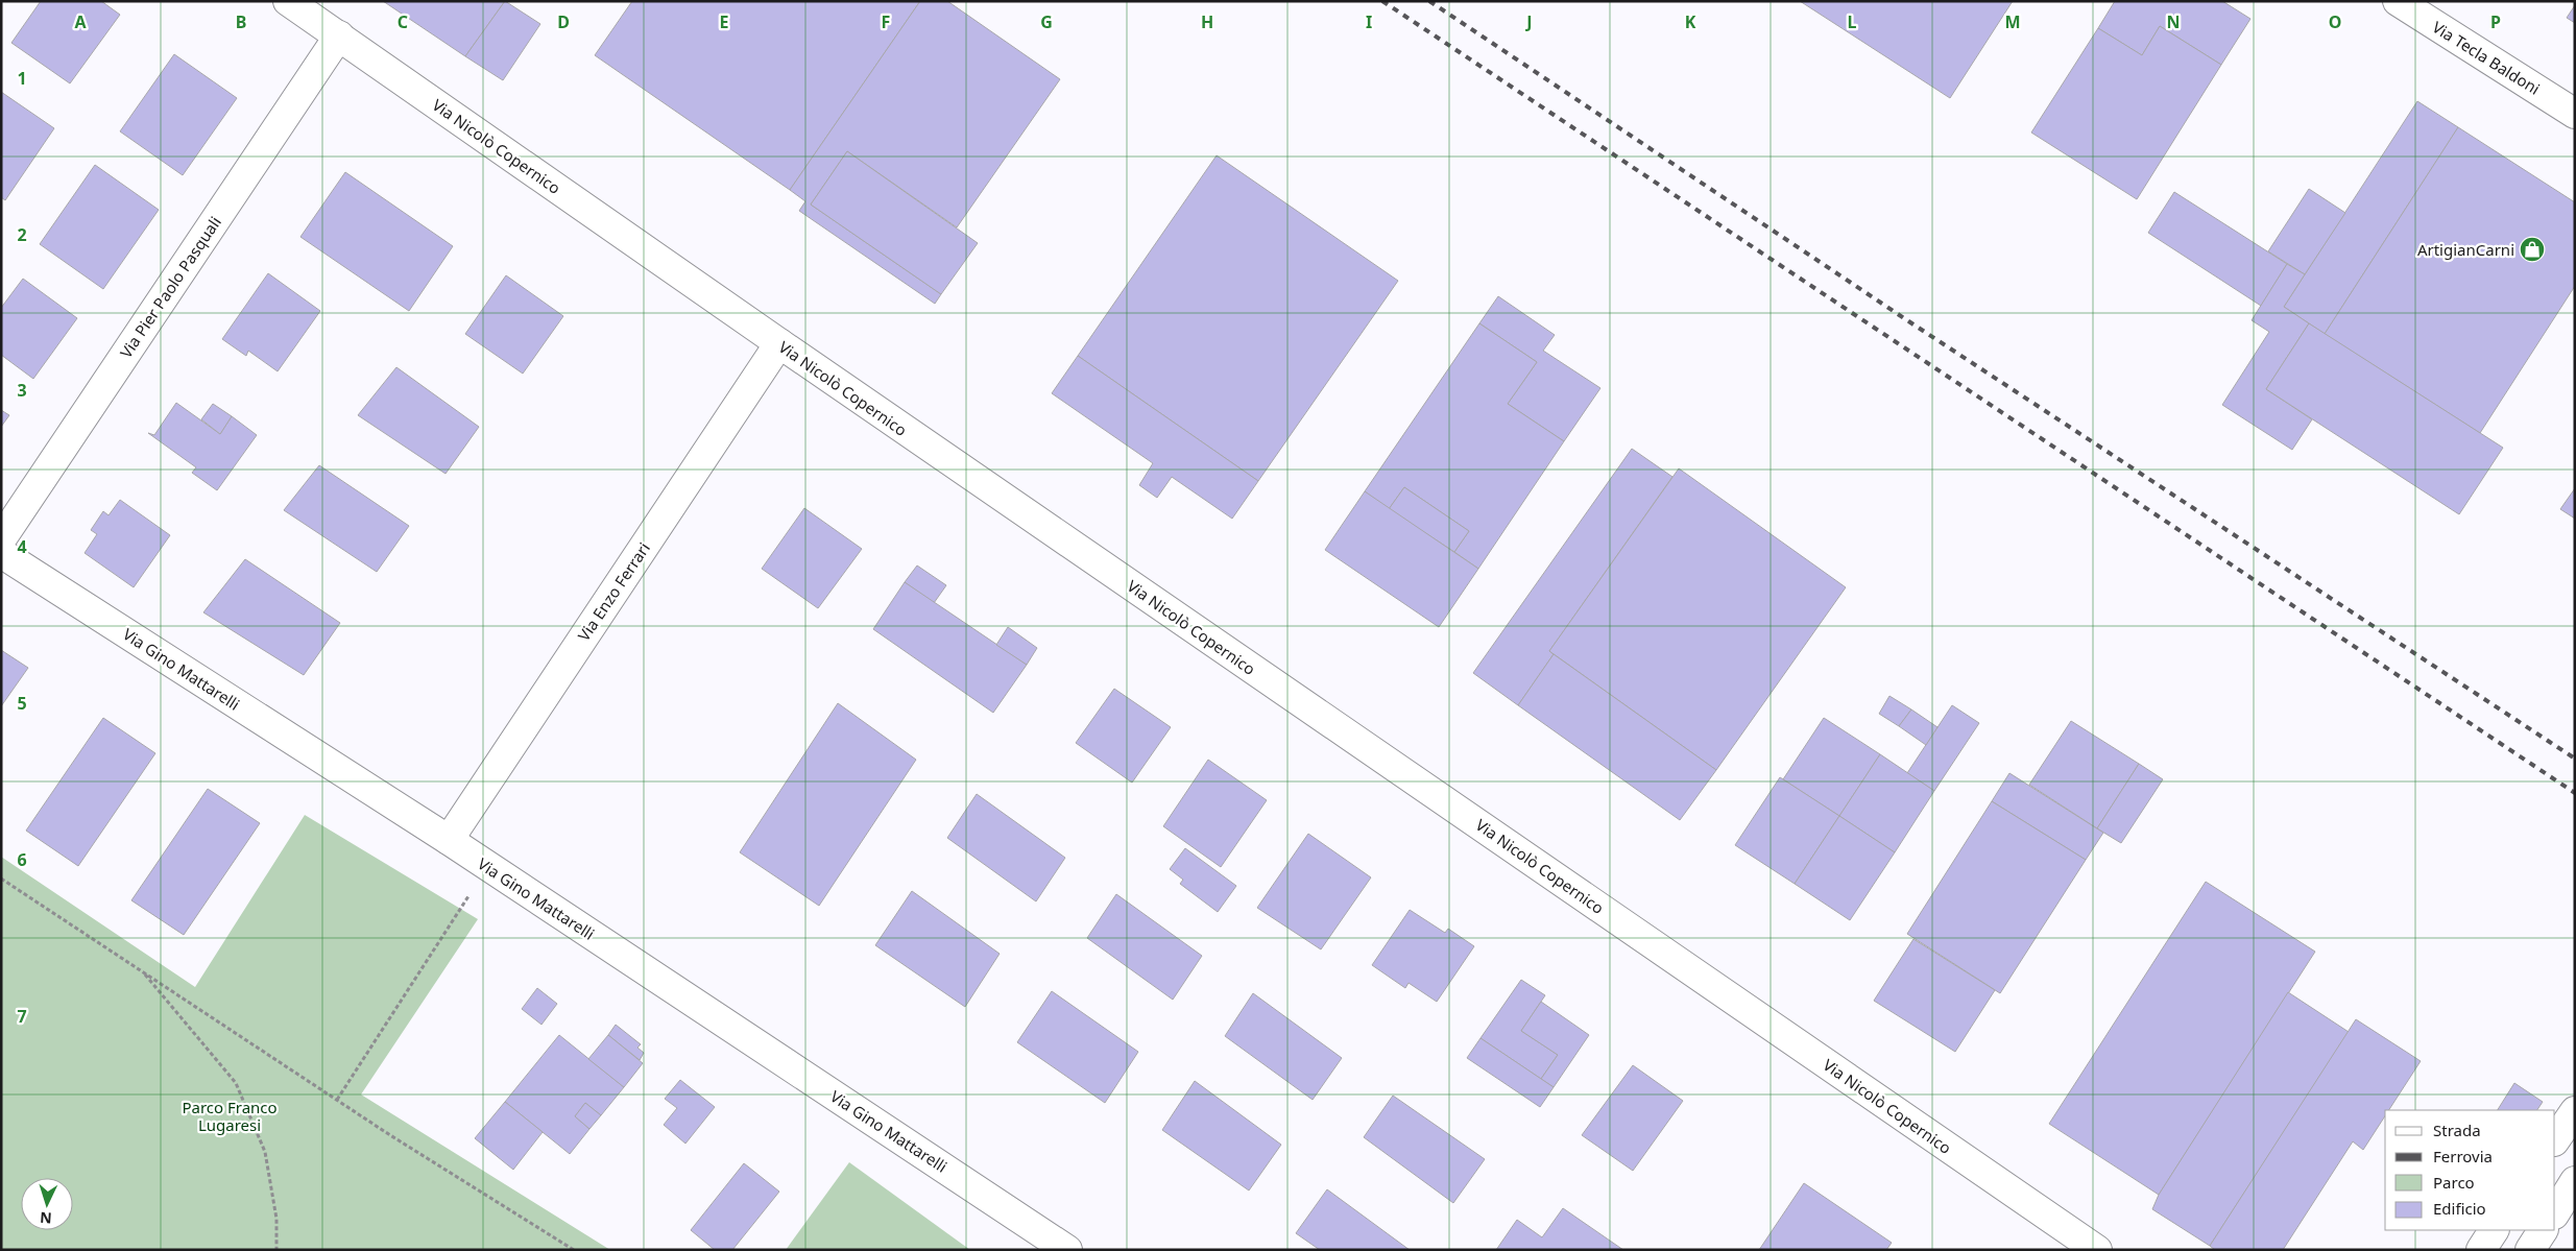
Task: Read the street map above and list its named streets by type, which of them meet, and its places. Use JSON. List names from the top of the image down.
{
  "streets": {
    "street": [
      "Via Tecla Baldoni",
      "Via Nicolò Copernico",
      "Via Pier Paolo Pasquali",
      "Via Enzo Ferrari",
      "Via Gino Mattarelli"
    ]
  },
  "crossings": [
    ["Via Nicolò Copernico", "Via Pier Paolo Pasquali"],
    ["Via Nicolò Copernico", "Via Enzo Ferrari"],
    ["Via Enzo Ferrari", "Via Gino Mattarelli"]
  ],
  "parks": ["Parco Franco Lugaresi"],
  "places": {
    "shop": ["ArtigianCarni"]
  },
  "legend": [
    "Strada",
    "Ferrovia",
    "Parco",
    "Edificio"
  ],
  "north": "bottom",
  "grid": {
    "columns": [
      "A",
      "B",
      "C",
      "D",
      "E",
      "F",
      "G",
      "H",
      "I",
      "J",
      "K",
      "L",
      "M",
      "N",
      "O",
      "P"
    ],
    "rows": [
      "1",
      "2",
      "3",
      "4",
      "5",
      "6",
      "7"
    ]
  }
}
